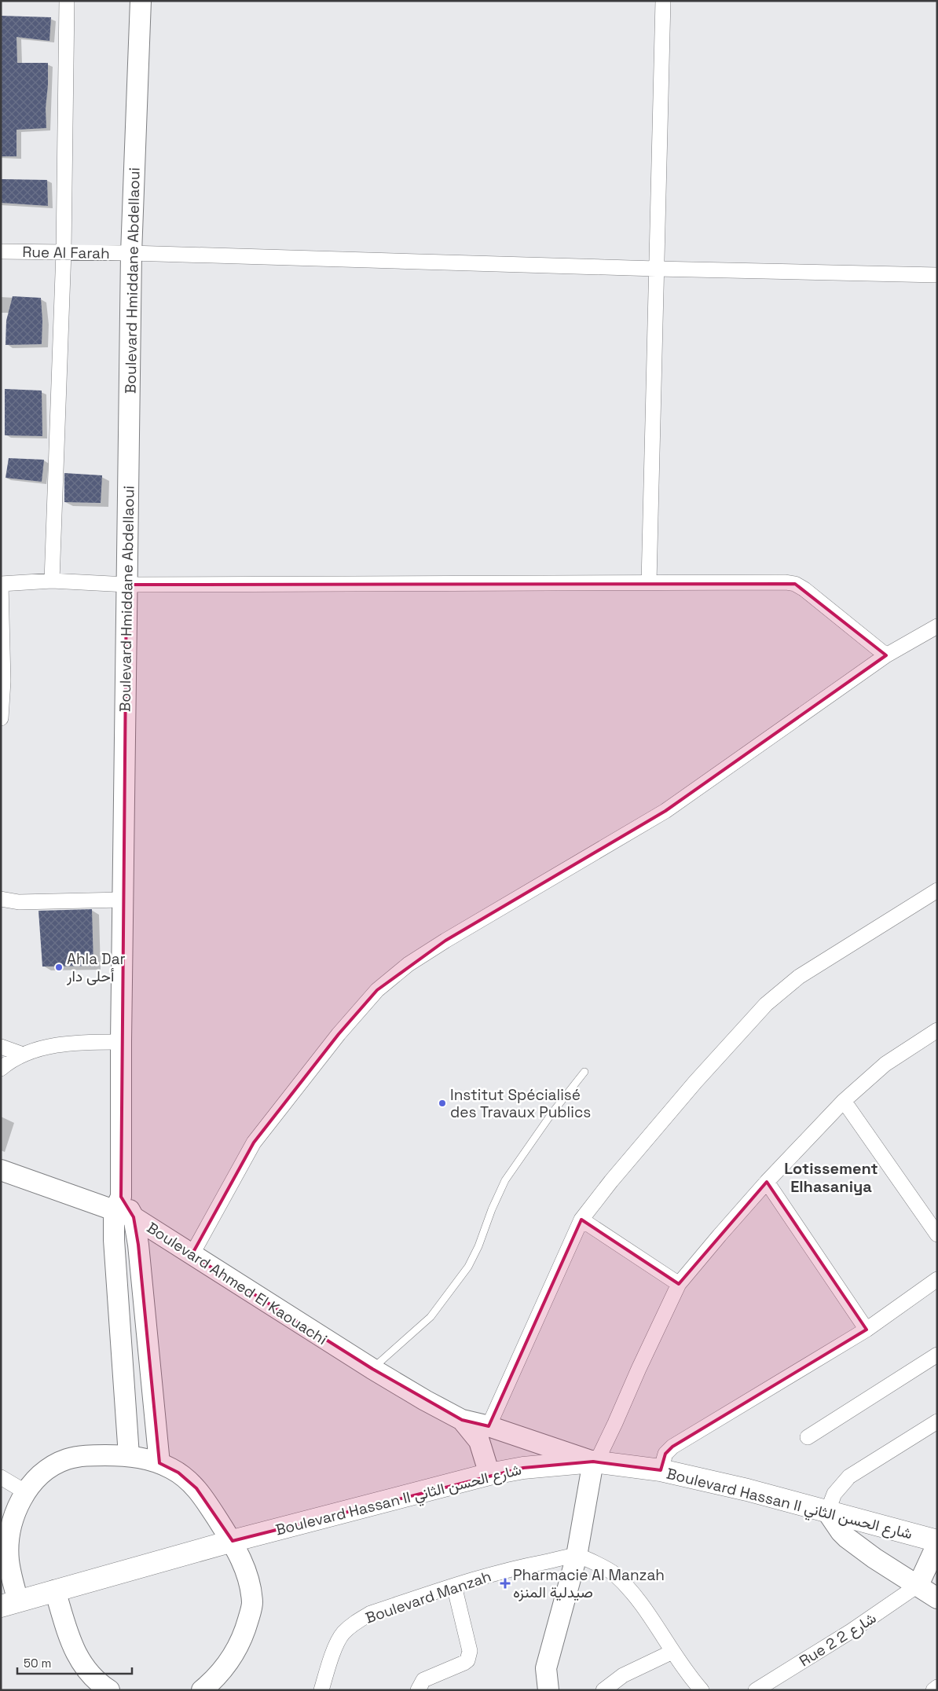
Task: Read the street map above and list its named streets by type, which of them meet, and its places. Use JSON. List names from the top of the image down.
{
  "streets": {
    "main road": ["Boulevard Hassan II شارع الحسن الثاني"],
    "street": [
      "Rue Al Farah",
      "Boulevard Hmiddane Abdellaoui",
      "Boulevard Ahmed El Kaouachi",
      "Boulevard Manzah",
      "Rue 2 شارع 2"
    ]
  },
  "crossings": [
    ["Rue Al Farah", "Boulevard Hmiddane Abdellaoui"],
    ["Boulevard Ahmed El Kaouachi", "Boulevard Hassan II شارع الحسن الثاني"]
  ],
  "districts": ["Lotissement Elhasaniya"],
  "places": {
    "other": ["Ahla Dar أحلى دار", "Institut Spécialisé des Travaux Publics"],
    "health": ["Pharmacie Al Manzah صيدلية المنزه"]
  },
  "scale_bar": "50 m"
}
